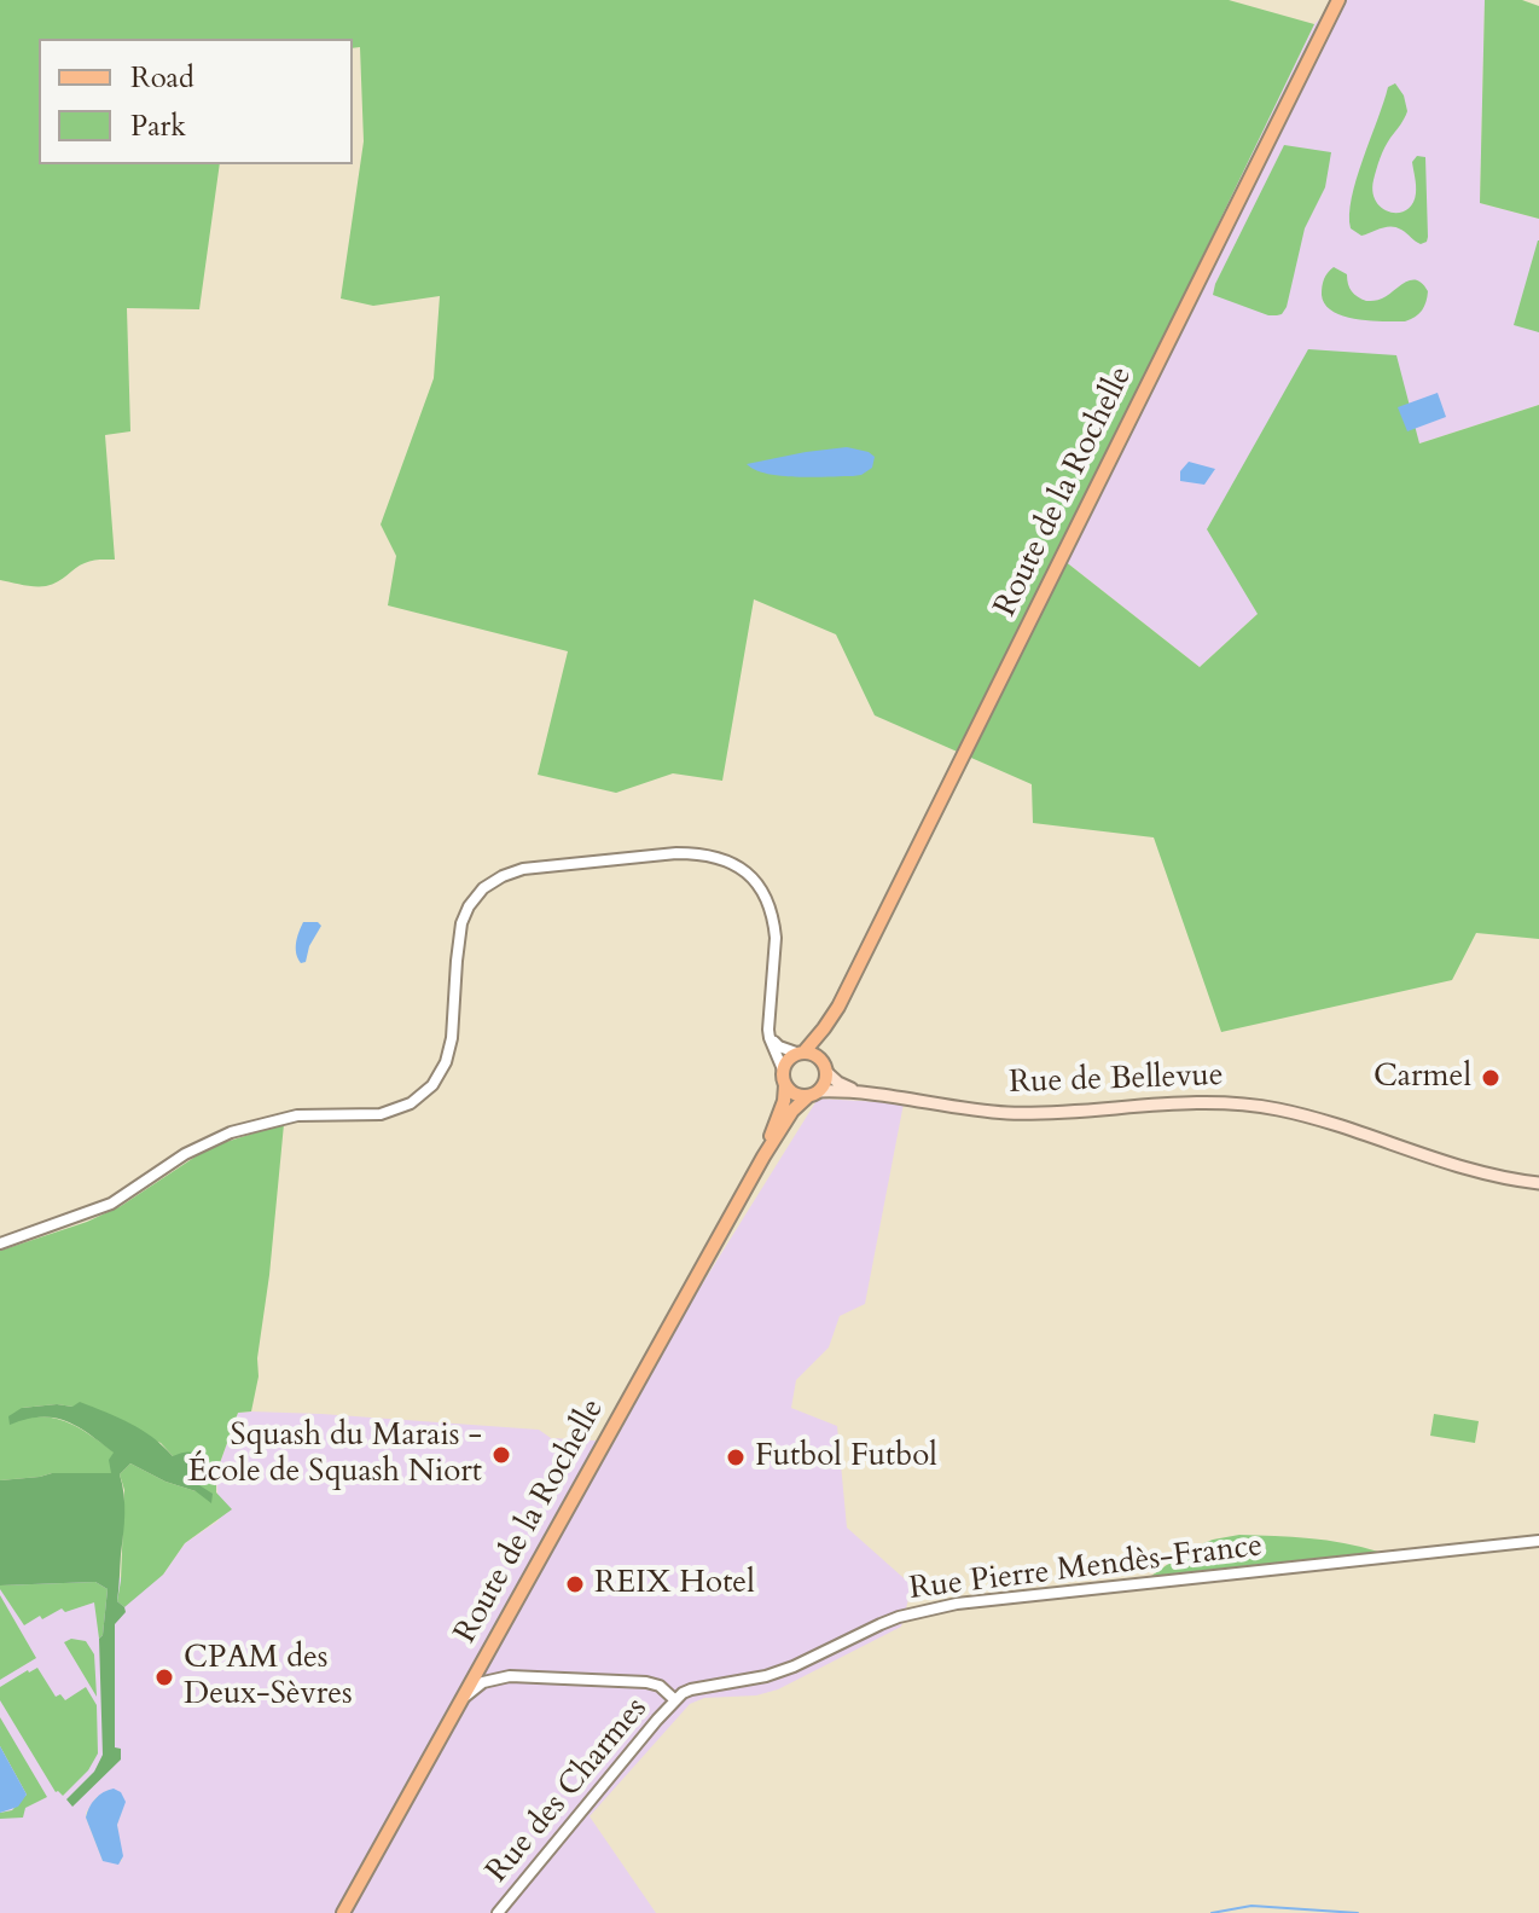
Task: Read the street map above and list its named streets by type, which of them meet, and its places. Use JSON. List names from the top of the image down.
{
  "streets": {
    "main road": ["Route de la Rochelle", "Rue de Bellevue"],
    "street": ["Rue Pierre Mendès-France", "Rue des Charmes"]
  },
  "crossings": [
    ["Route de la Rochelle", "Rue de Bellevue"],
    ["Rue Pierre Mendès-France", "Rue des Charmes"]
  ],
  "places": [
    "Carmel",
    "Squash du Marais - École de Squash Niort",
    "Futbol Futbol",
    "REIX Hotel",
    "CPAM des Deux-Sèvres"
  ],
  "legend": ["Road", "Park"]
}
